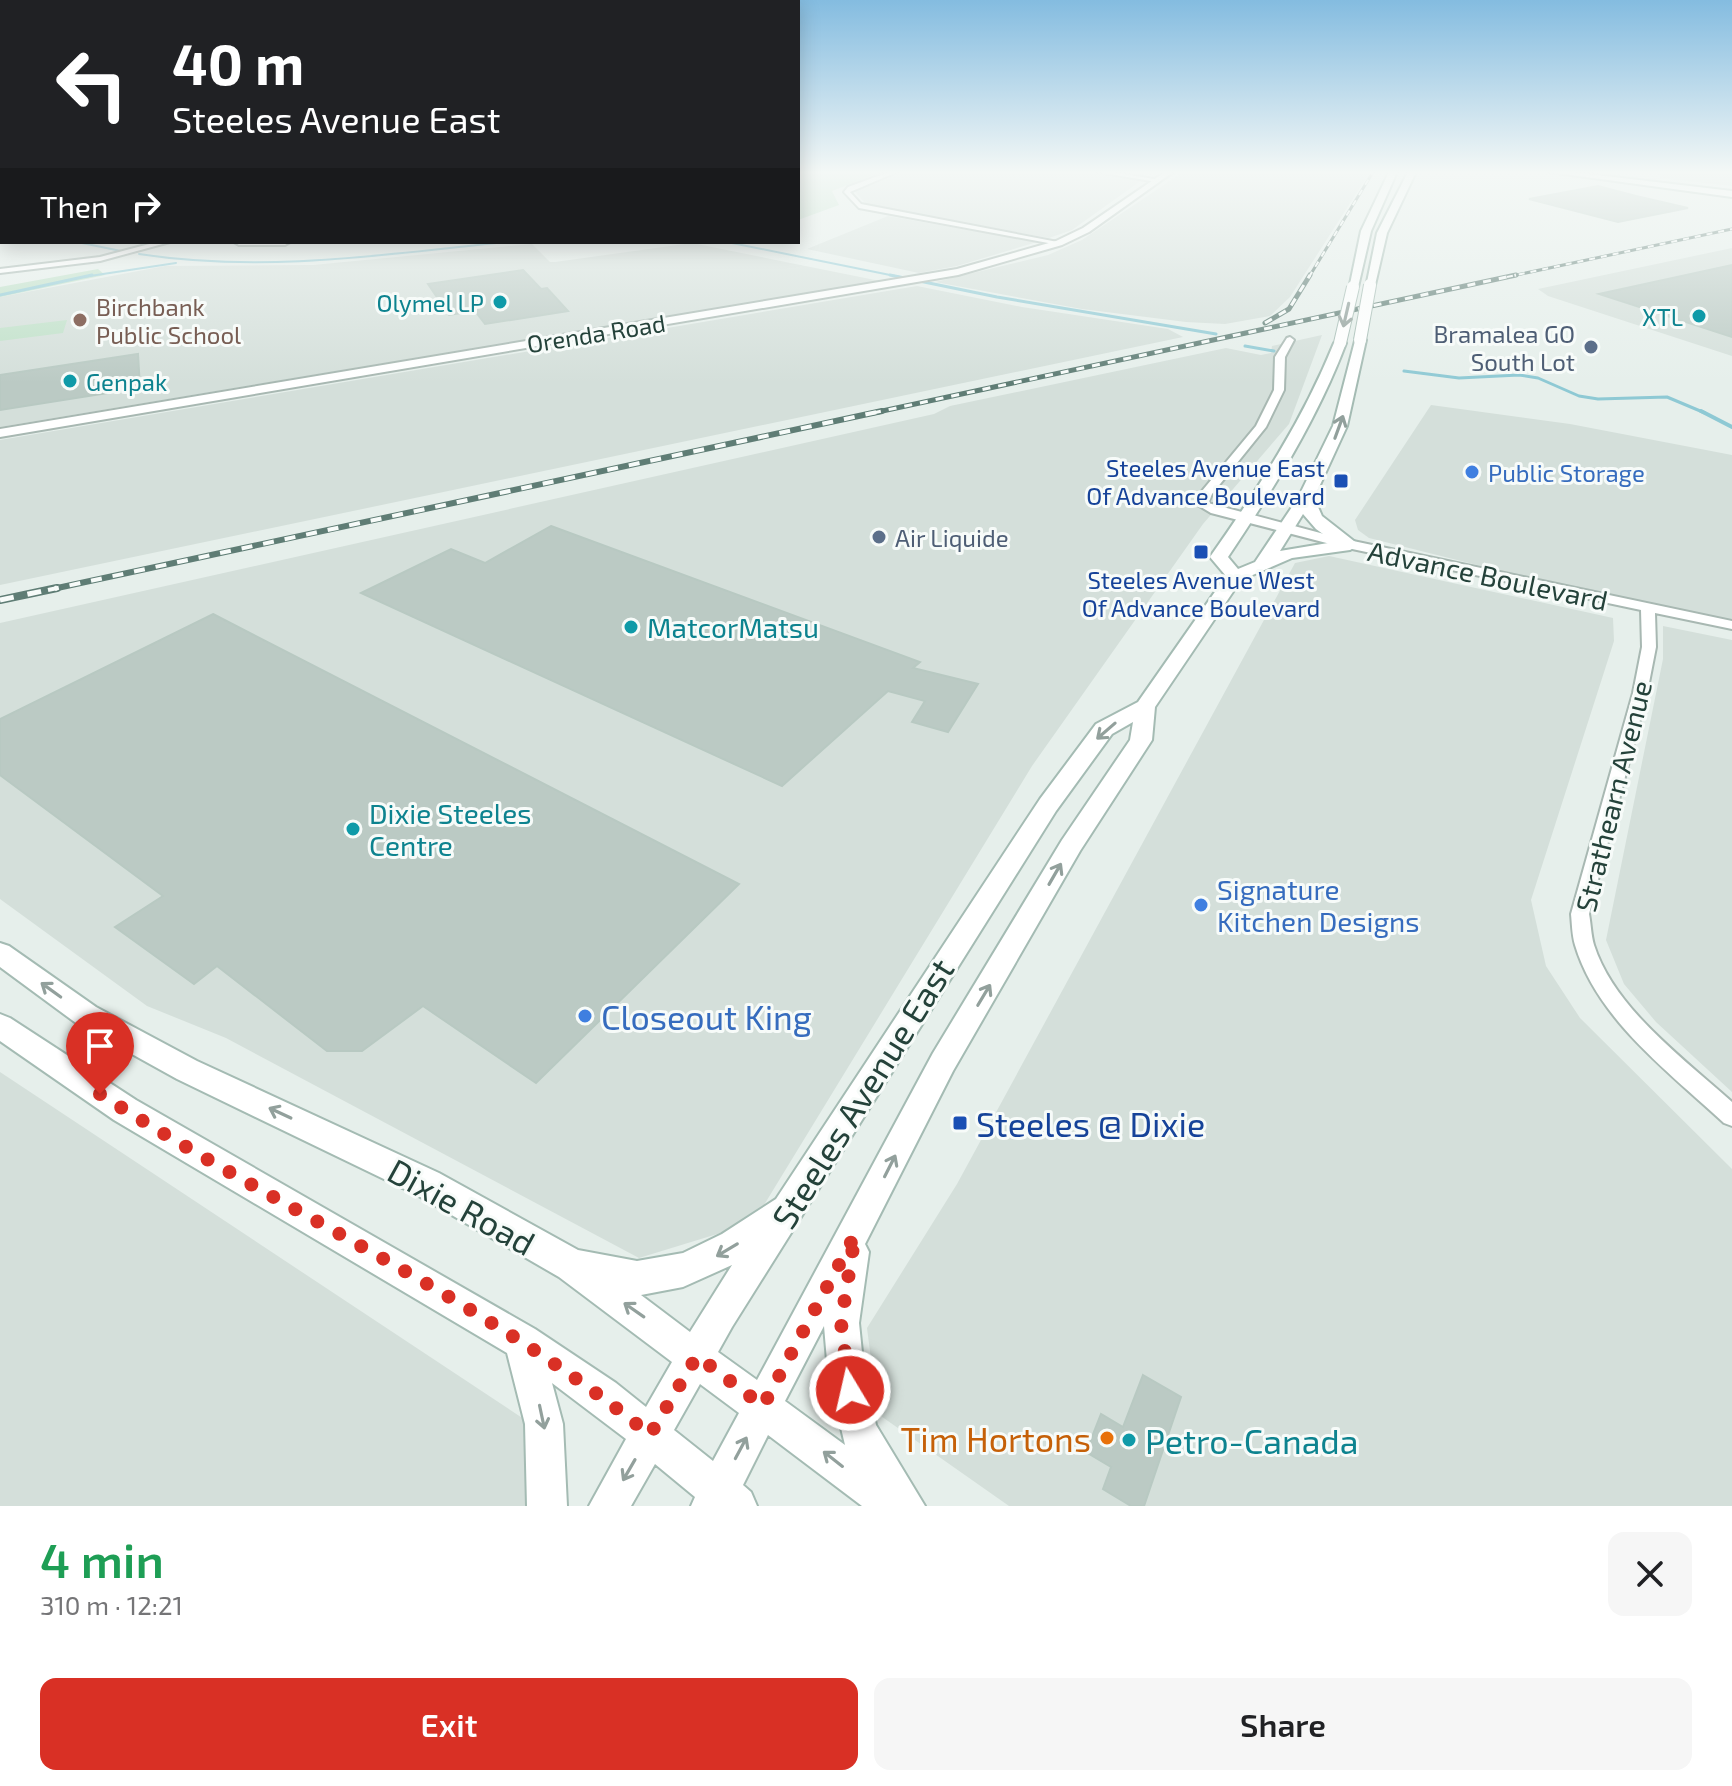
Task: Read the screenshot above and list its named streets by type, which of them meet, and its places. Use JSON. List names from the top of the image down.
{
  "streets": {
    "main road": ["Steeles Avenue East", "Dixie Road"],
    "street": ["Orenda Road", "Advance Boulevard", "Strathearn Avenue"]
  },
  "crossings": [
    ["Advance Boulevard", "Strathearn Avenue"],
    ["Advance Boulevard", "Steeles Avenue East"],
    ["Steeles Avenue East", "Dixie Road"]
  ],
  "places": {
    "other": [
      "Olymel LP",
      "XTL",
      "Birchbank Public School",
      "Bramalea GO South Lot",
      "Genpak",
      "Public Storage",
      "Air Liquide",
      "MatcorMatsu",
      "Dixie Steeles Centre",
      "Signature Kitchen Designs",
      "Closeout King",
      "Tim Hortons",
      "Petro-Canada"
    ],
    "transit": ["Steeles Avenue East Of Advance Boulevard", "Steeles Avenue West Of Advance Boulevard", "Steeles @ Dixie"]
  },
  "page": {
    "turn": ["40 m", "Steeles Avenue East"],
    "then": "Then",
    "heading": ["4 min", "310 m · 12:21"],
    "buttons": ["Exit", "Share"]
  }
}
